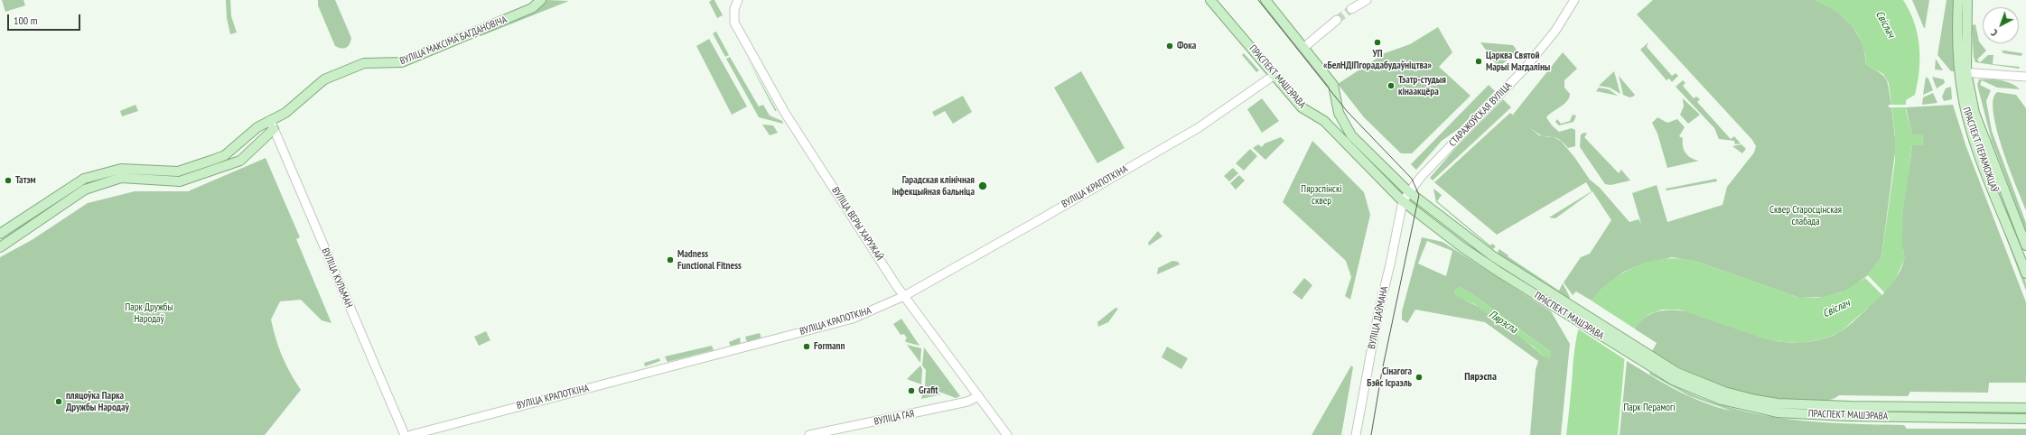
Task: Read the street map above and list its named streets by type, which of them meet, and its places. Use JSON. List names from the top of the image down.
{
  "streets": {
    "main road": [
      "ВУЛІЦА МАКСІМА БАГДАНОВІЧА",
      "ПРАСПЕКТ МАШЭРАВА",
      "СТАРАЖОЎСКАЯ ВУЛІЦА",
      "ПРАСПЕКТ ПЕРАМОЖЦАЎ",
      "ВУЛІЦА КРАПОТКІНА",
      "ВУЛІЦА ВЕРЫ ХАРУЖАЙ",
      "ВУЛІЦА КУЛЬМАН",
      "ВУЛІЦА ДАЎМАНА",
      "ВУЛІЦА ГАЯ"
    ]
  },
  "crossings": [
    ["ВУЛІЦА МАКСІМА БАГДАНОВІЧА", "ВУЛІЦА КУЛЬМАН"],
    ["ПРАСПЕКТ МАШЭРАВА", "СТАРАЖОЎСКАЯ ВУЛІЦА"],
    ["ПРАСПЕКТ МАШЭРАВА", "ВУЛІЦА КРАПОТКІНА"],
    ["ПРАСПЕКТ МАШЭРАВА", "ВУЛІЦА ДАЎМАНА"],
    ["СТАРАЖОЎСКАЯ ВУЛІЦА", "ВУЛІЦА ДАЎМАНА"],
    ["ВУЛІЦА КРАПОТКІНА", "ВУЛІЦА ВЕРЫ ХАРУЖАЙ"],
    ["ВУЛІЦА ВЕРЫ ХАРУЖАЙ", "ВУЛІЦА ГАЯ"]
  ],
  "districts": ["Пярэспа"],
  "water": ["Свіслач", "Пярэспа"],
  "parks": [
    "Пярэспінскі сквер",
    "Сквер Старосцінская слабада",
    "Парк Дружбы Народаў",
    "Парк Перамогі"
  ],
  "places": [
    "УП «БелНДІПгорадабудаўніцтва»",
    "Фока",
    "Царква Святой Марыі Магдаліны",
    "Тэатр-студыя кінаакцёра",
    "Татэм",
    "Гарадская клінічная інфекцыйная бальніца",
    "Madness Functional Fitness",
    "Formann",
    "Сінагога Бэйс Ісраэль",
    "Grafit",
    "пляцоўка Парка Дружбы Народаў"
  ],
  "scale_bar": "100 m",
  "north": "bottom left"
}
